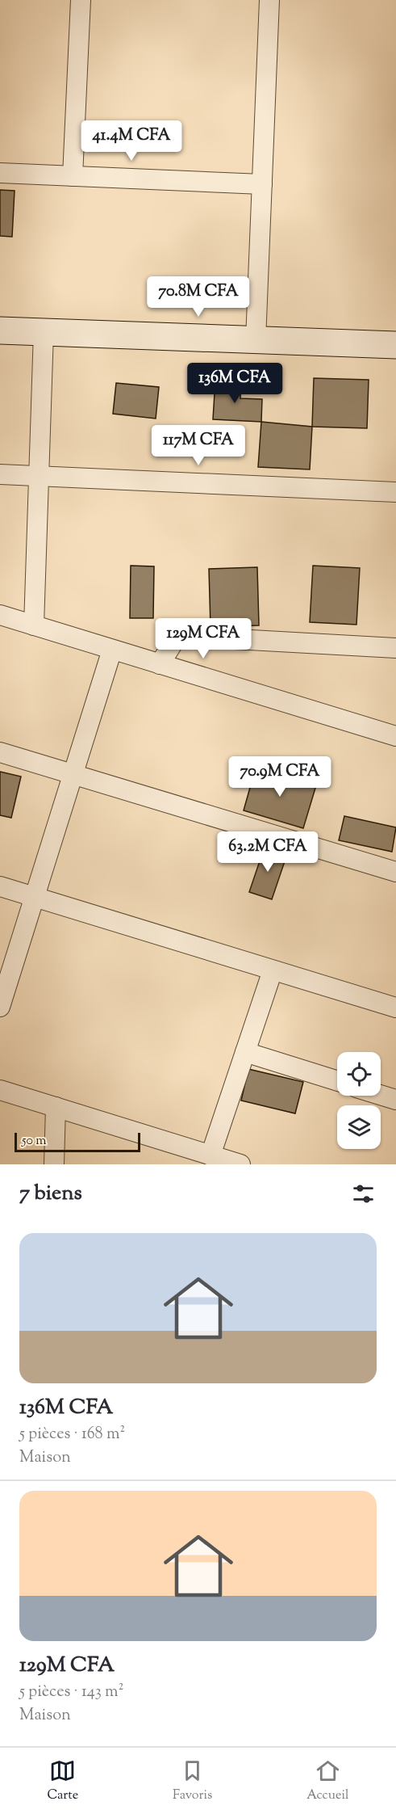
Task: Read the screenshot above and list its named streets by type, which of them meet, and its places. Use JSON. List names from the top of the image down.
{
  "scale_bar": "50 m",
  "page": {
    "price": [
      "41.4M CFA",
      "70.8M CFA",
      "136M CFA",
      "117M CFA",
      "129M CFA",
      "70.9M CFA",
      "63.2M CFA"
    ],
    "scale": "50 m",
    "heading": "7 biens",
    "list": [
      {
        "name": "136M CFA",
        "note": "5 pièces · 168 m² · Maison"
      },
      {
        "name": "129M CFA",
        "note": "5 pièces · 143 m² · Maison"
      }
    ],
    "tabs": ["Carte", "Favoris", "Accueil"]
  }
}
